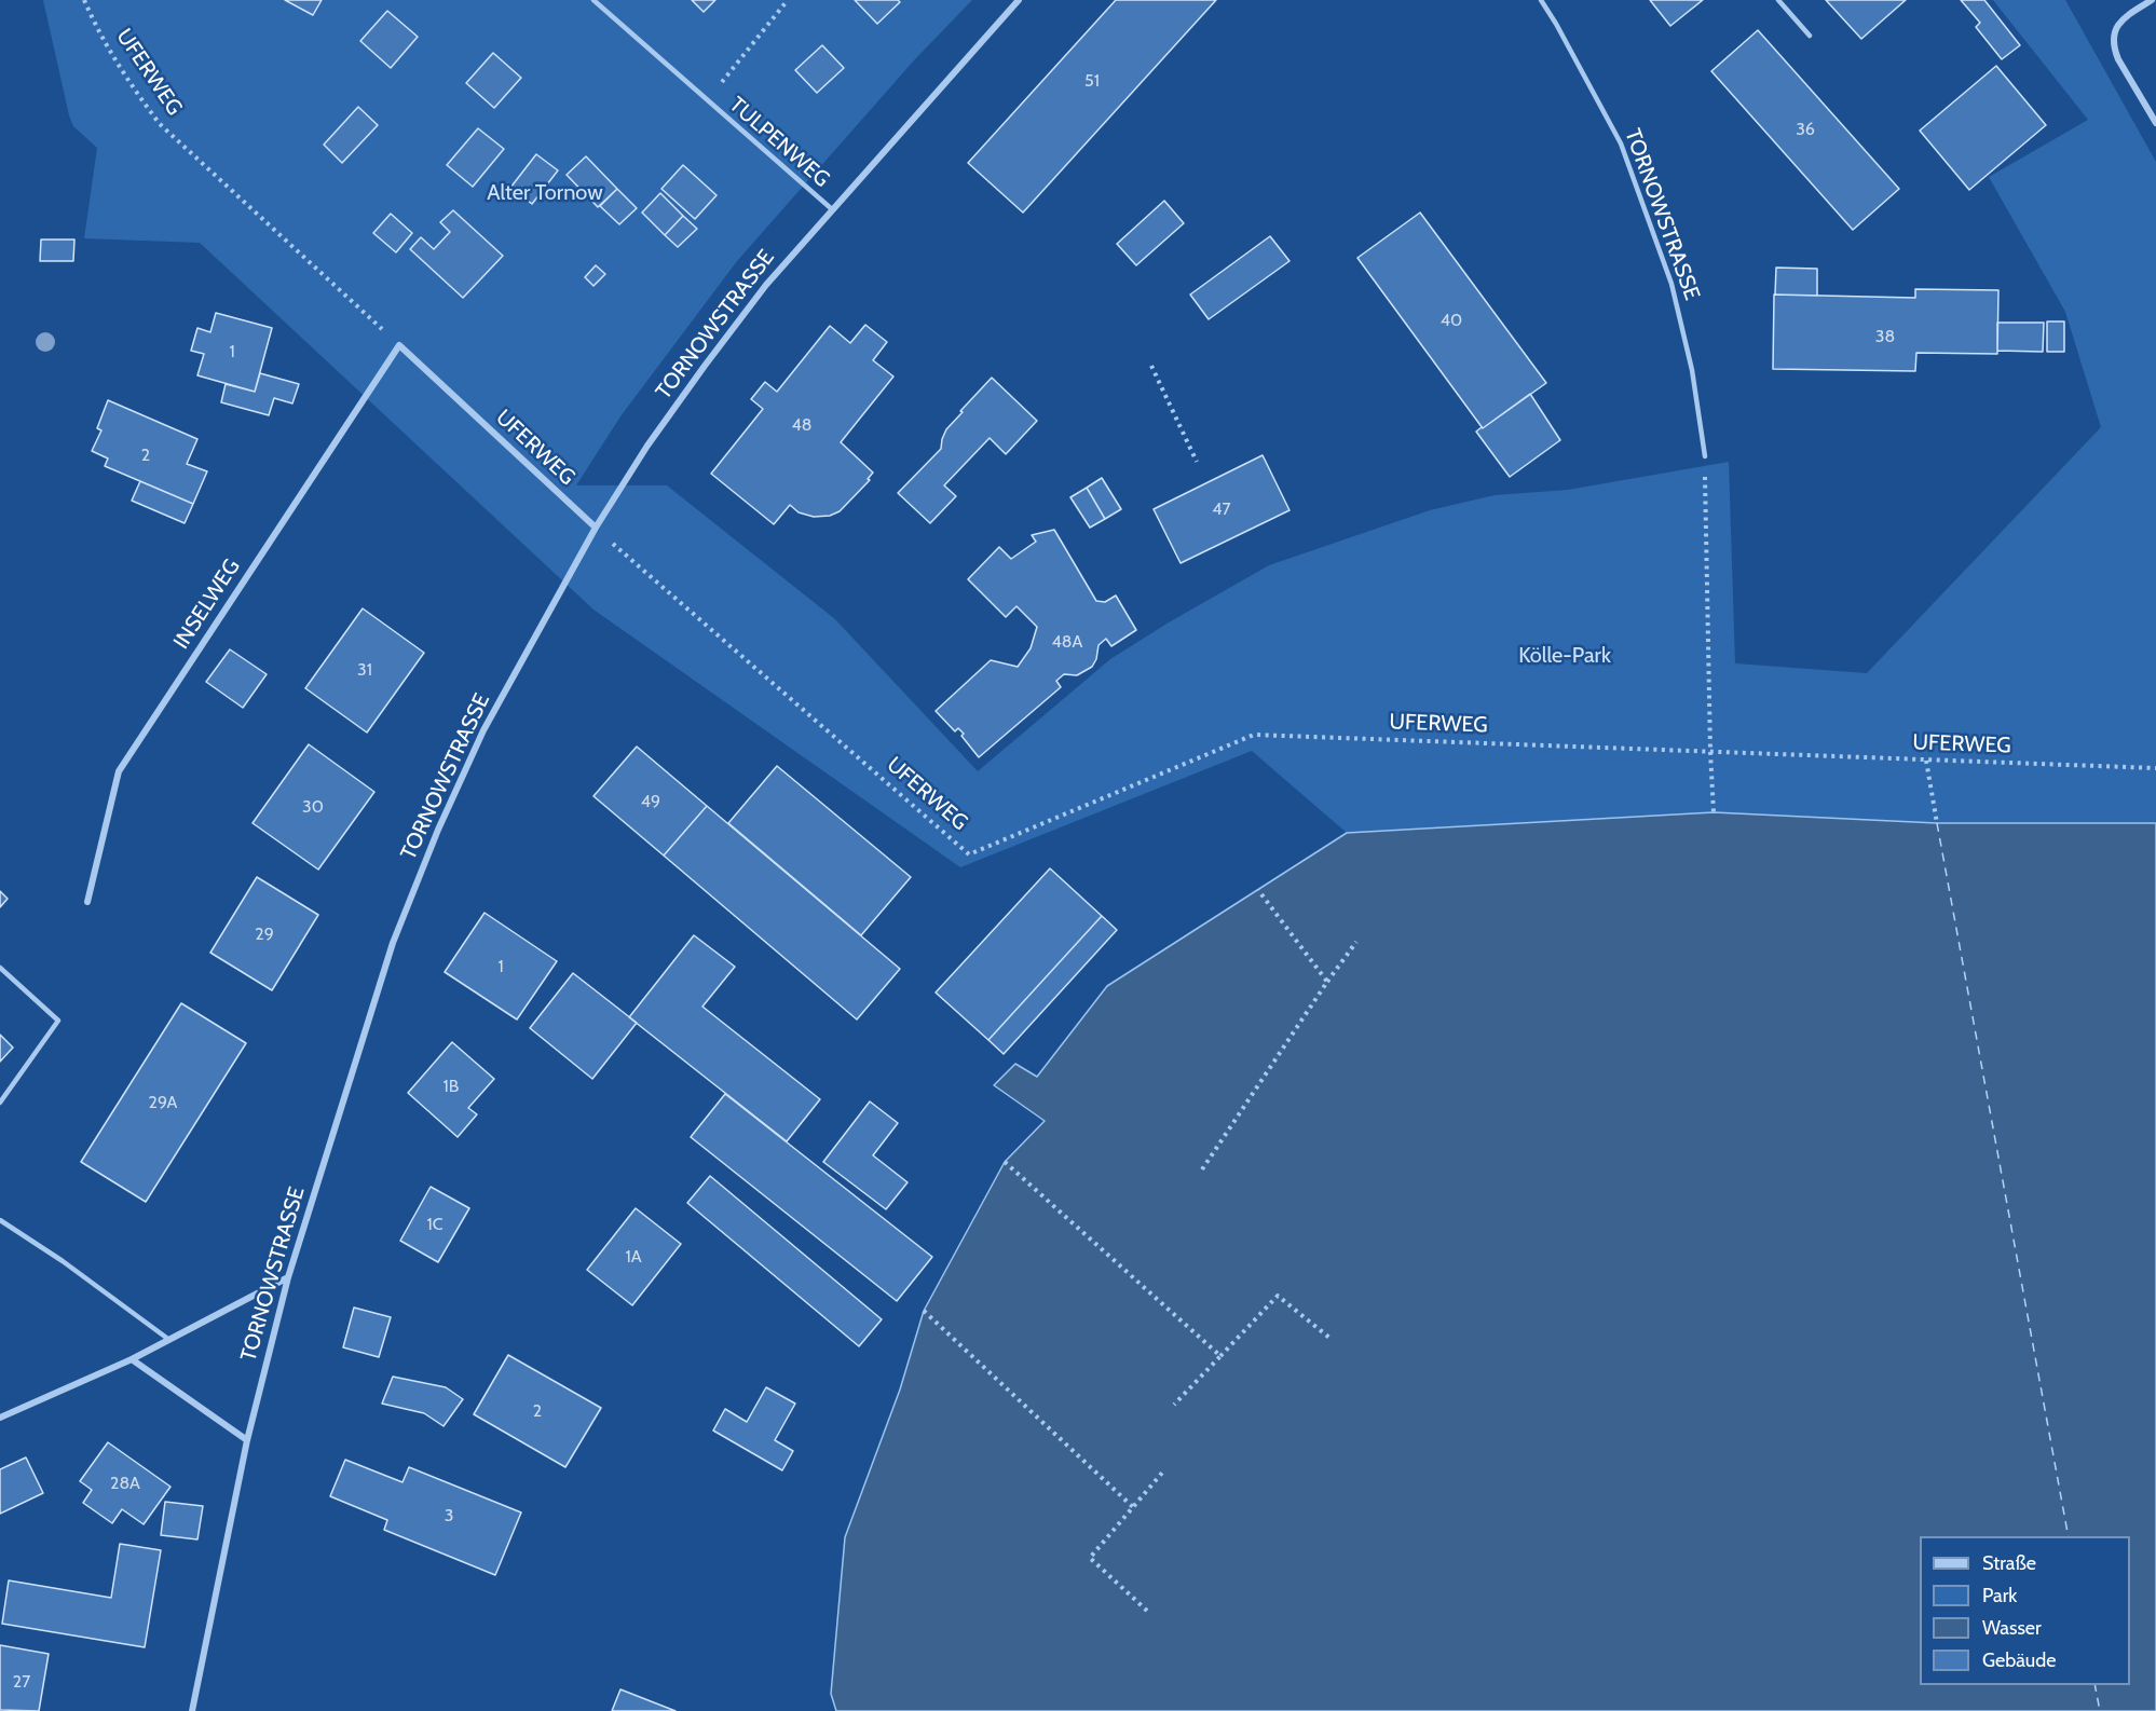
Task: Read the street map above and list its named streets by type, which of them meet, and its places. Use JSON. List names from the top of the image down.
{
  "streets": {
    "street": ["UFERWEG", "TORNOWSTRASSE", "INSELWEG"],
    "lane": ["TULPENWEG"]
  },
  "crossings": [
    ["UFERWEG", "TORNOWSTRASSE"],
    ["UFERWEG", "INSELWEG"],
    ["TULPENWEG", "TORNOWSTRASSE"]
  ],
  "parks": ["Alter Tornow", "Kölle-Park"],
  "house_numbers": [
    "51",
    "36",
    "40",
    "38",
    "1",
    "48",
    "2",
    "47",
    "48A",
    "31",
    "49",
    "30",
    "29",
    "1",
    "1B",
    "29A",
    "1C",
    "1A",
    "2",
    "28A",
    "3",
    "27"
  ],
  "legend": [
    "Straße",
    "Park",
    "Wasser",
    "Gebäude"
  ]
}
